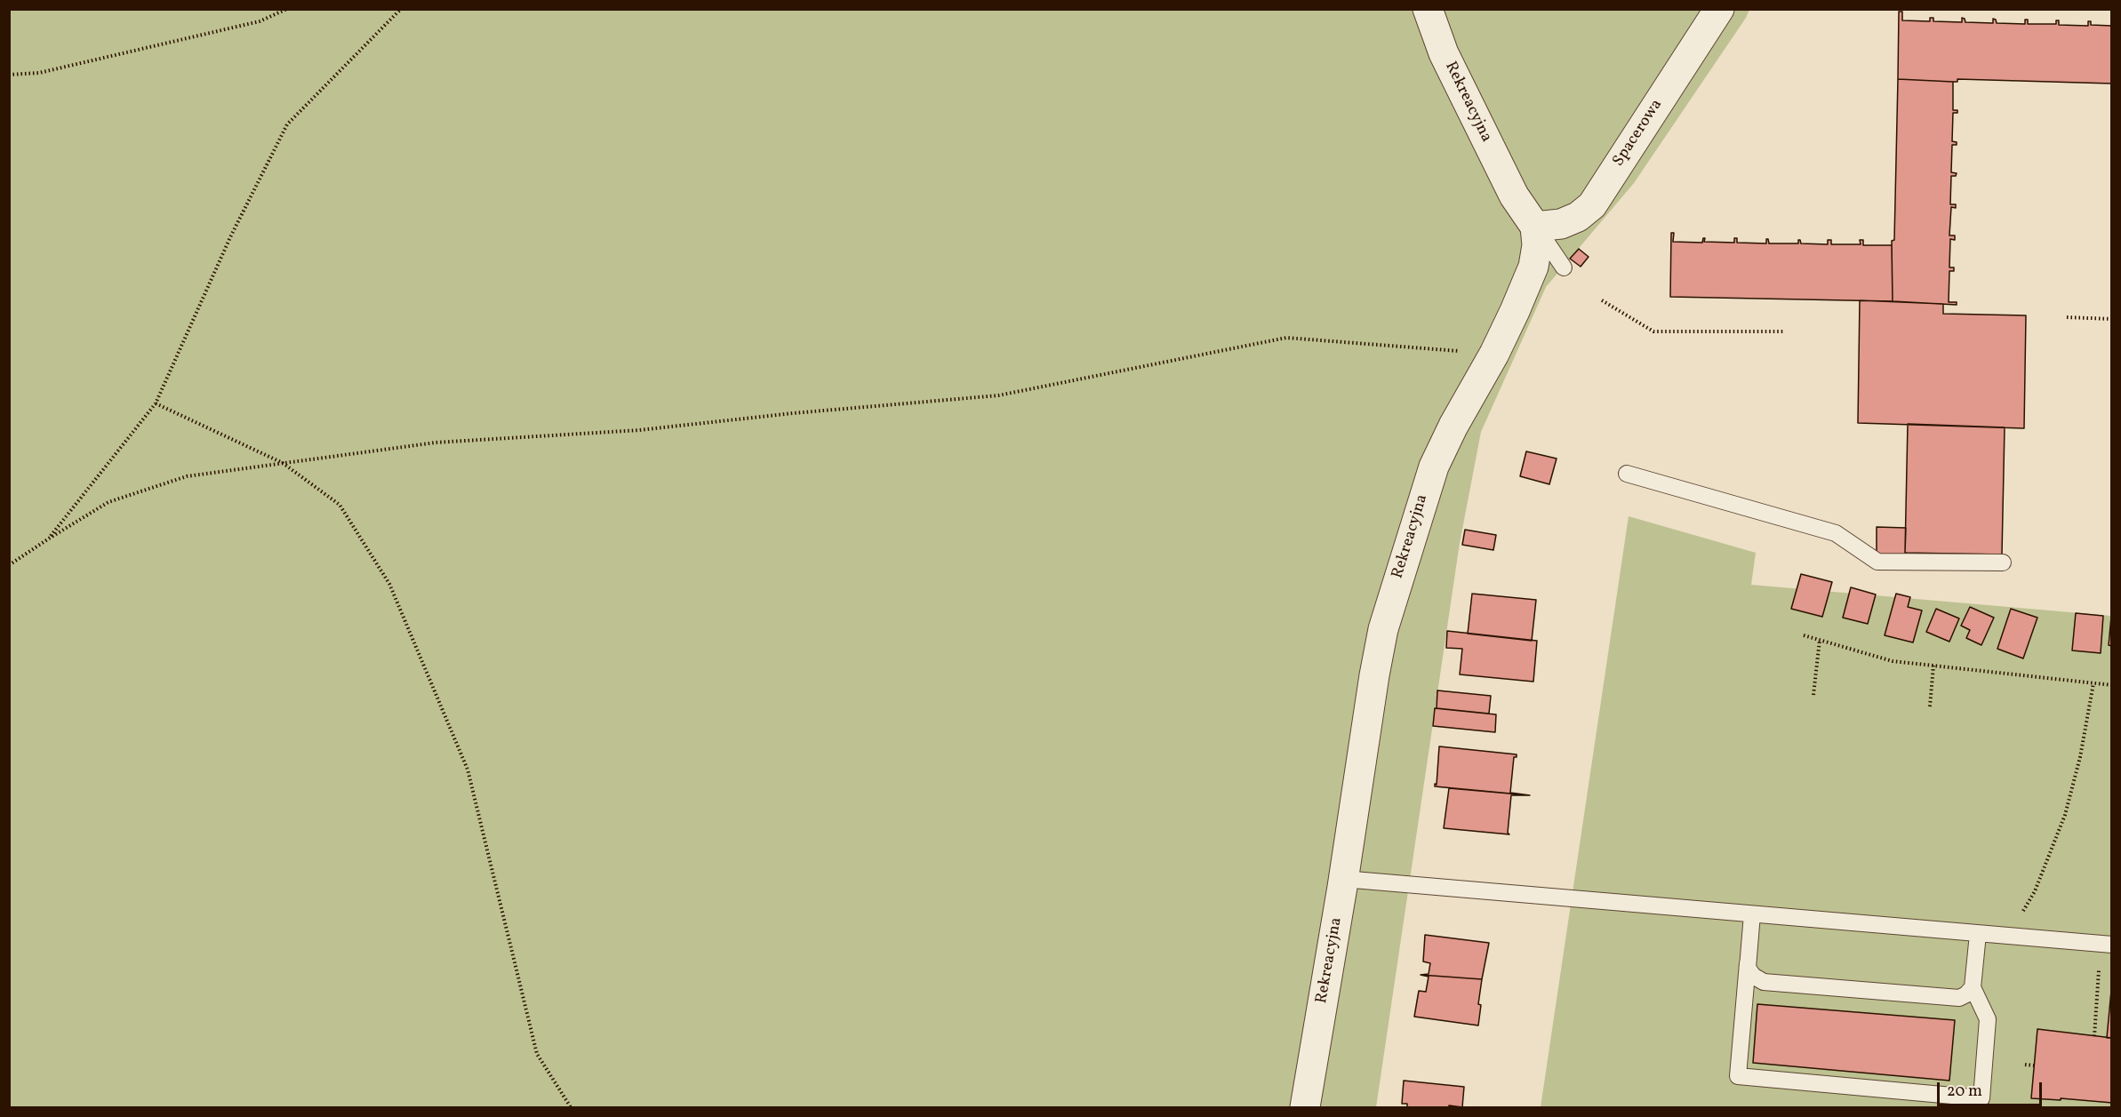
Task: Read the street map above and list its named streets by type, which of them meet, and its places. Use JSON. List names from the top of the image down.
{
  "streets": {
    "street": ["Rekreacyjna", "Spacerowa"]
  },
  "crossings": [
    ["Rekreacyjna", "Spacerowa"]
  ],
  "scale_bar": "20 m"
}
